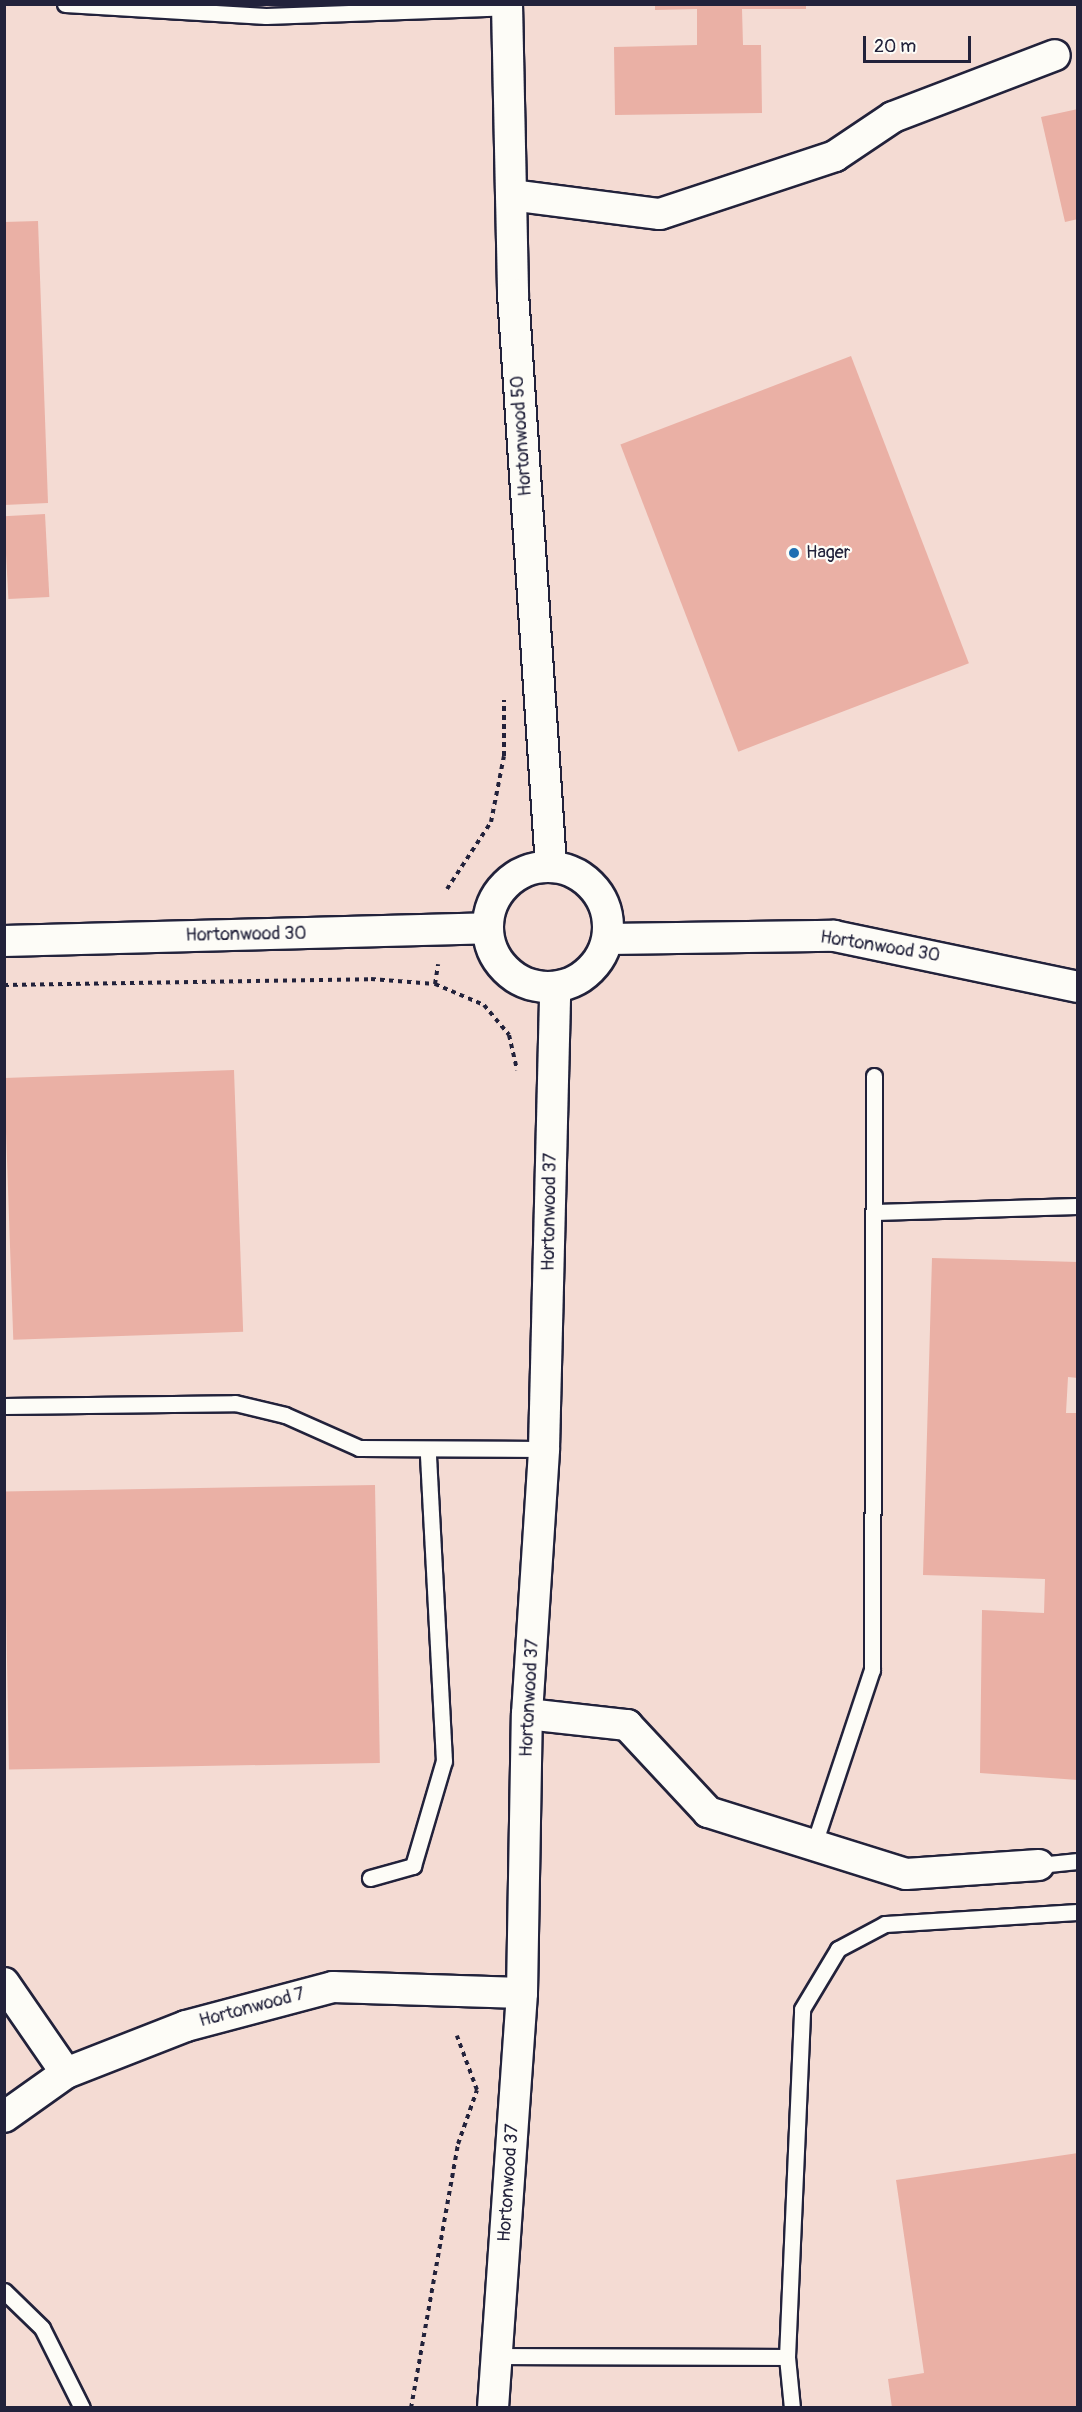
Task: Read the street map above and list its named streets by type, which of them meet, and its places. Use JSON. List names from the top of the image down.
{
  "streets": {
    "street": [
      "Hortonwood 50",
      "Hortonwood 30",
      "Hortonwood 37",
      "Hortonwood 7"
    ]
  },
  "crossings": [
    ["Hortonwood 50", "Hortonwood 30"],
    ["Hortonwood 50", "Hortonwood 37"],
    ["Hortonwood 30", "Hortonwood 37"],
    ["Hortonwood 37", "Hortonwood 7"]
  ],
  "places": ["Hager"],
  "scale_bar": "20 m"
}
